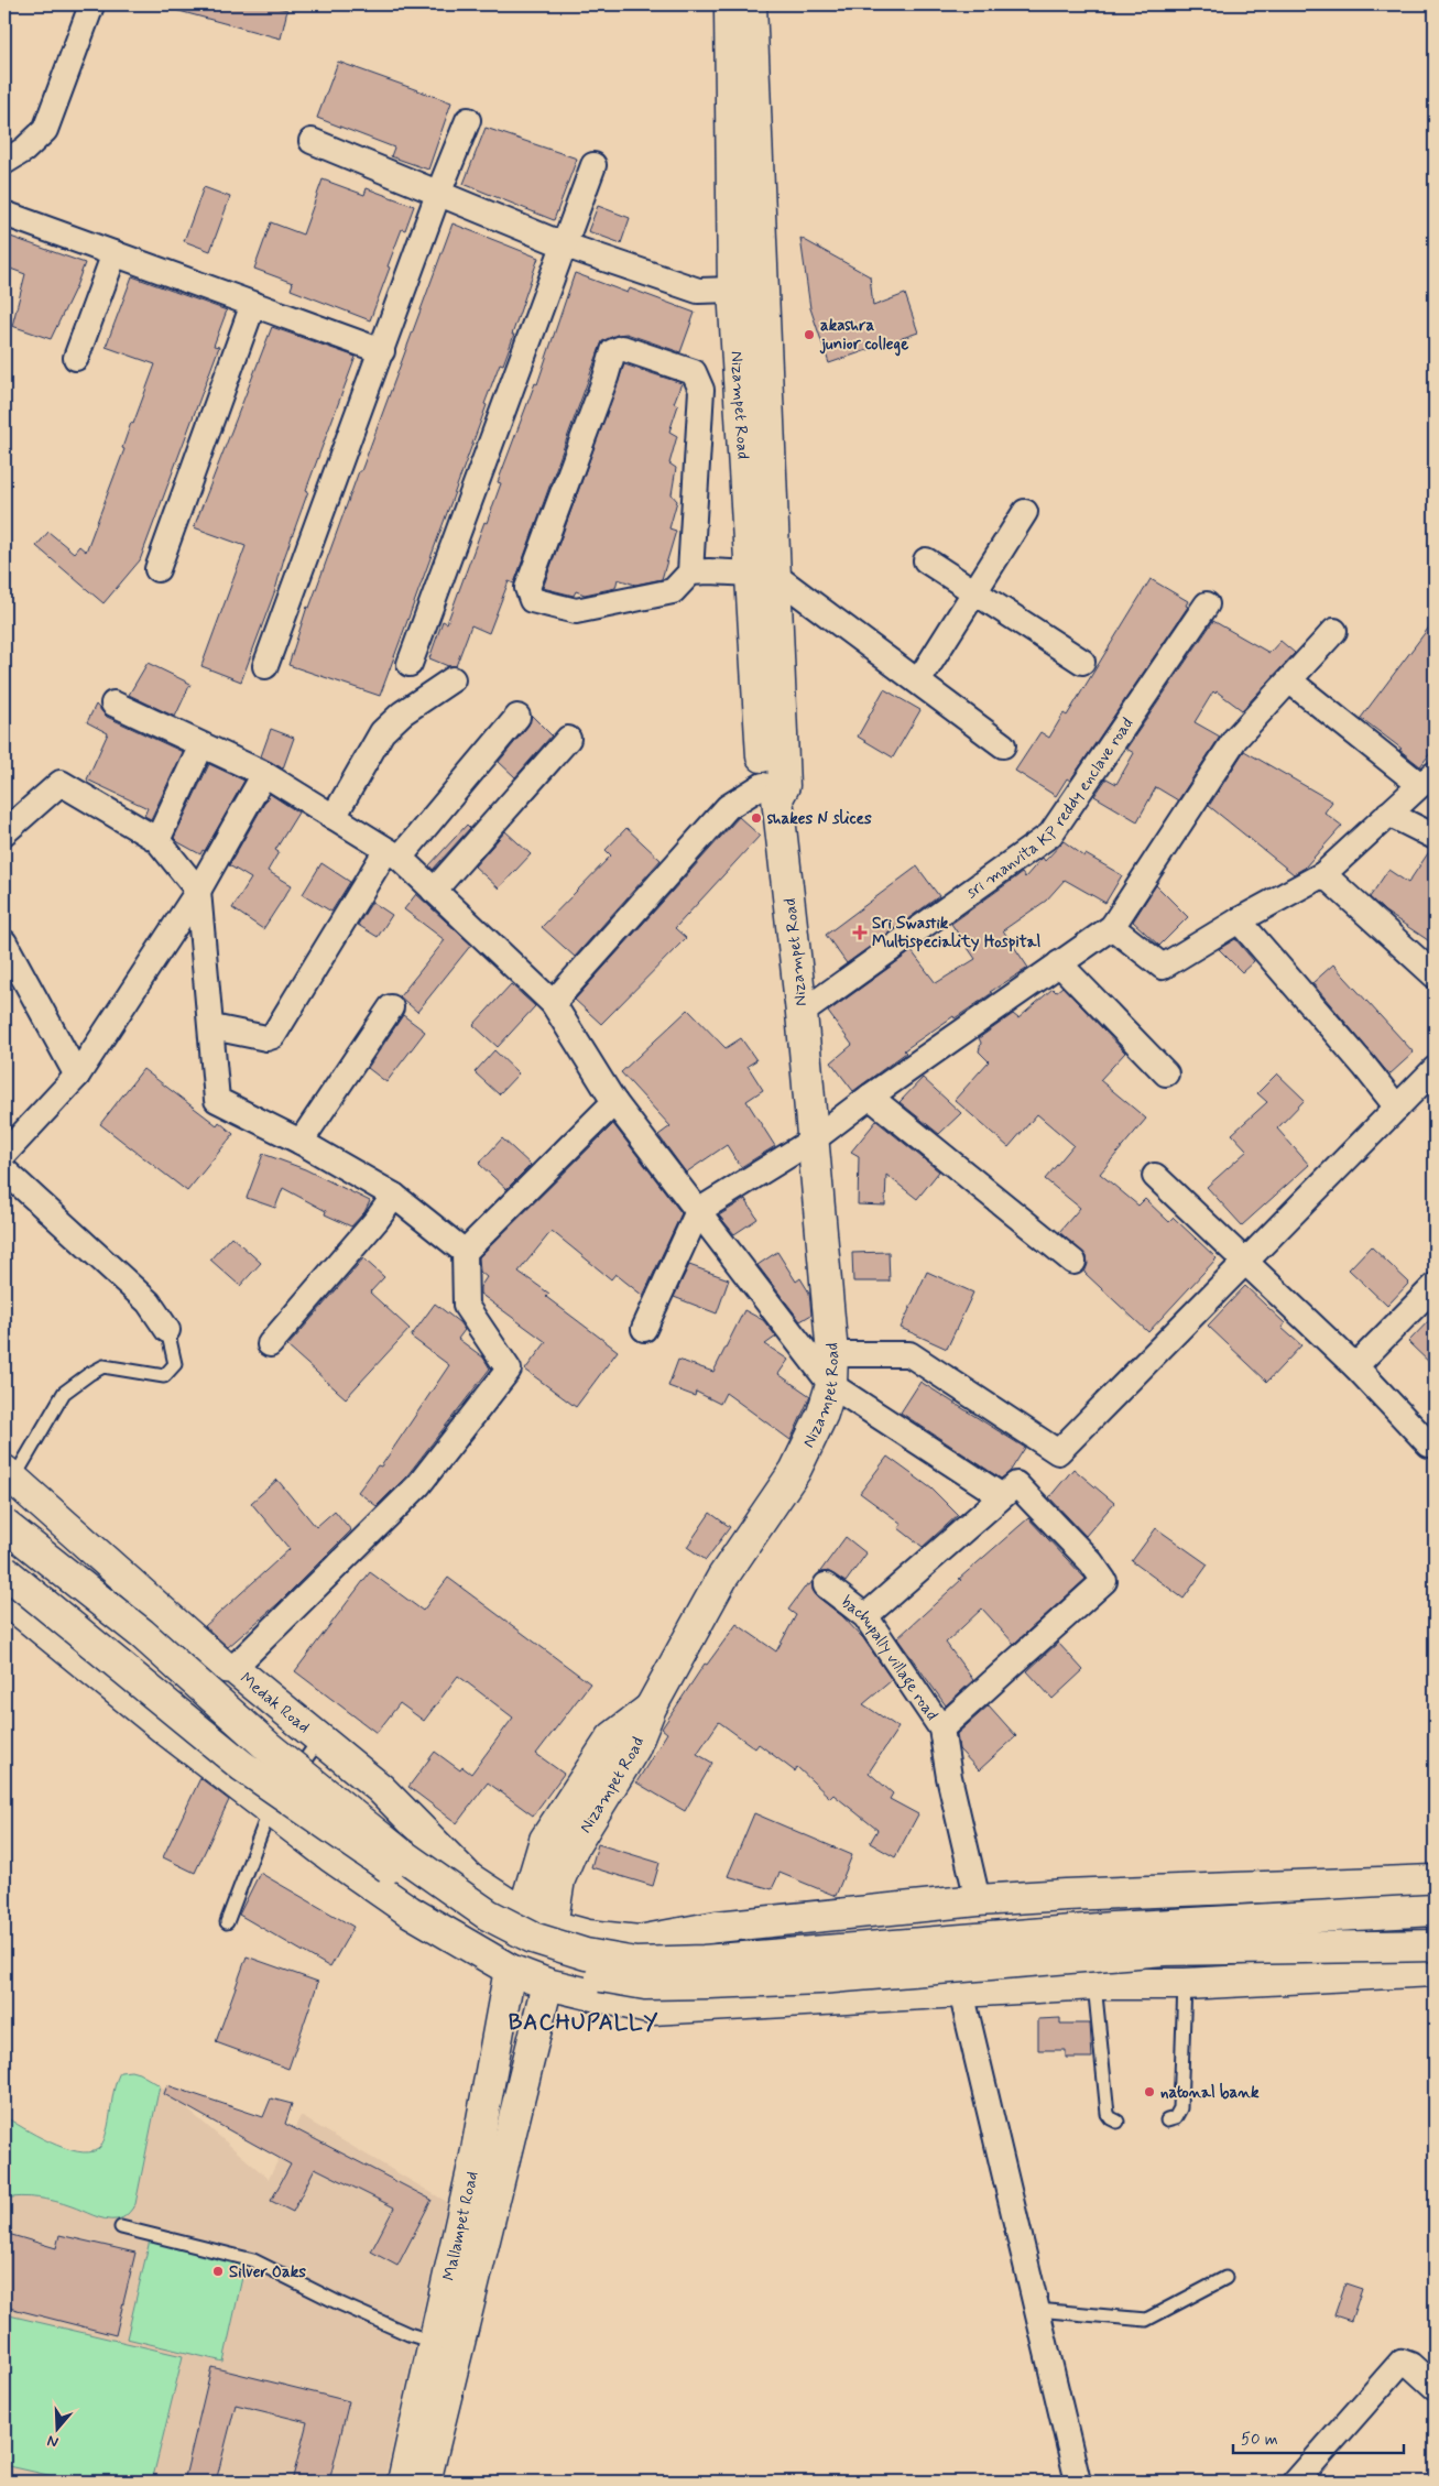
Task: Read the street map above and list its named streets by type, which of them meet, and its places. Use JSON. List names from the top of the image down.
{
  "streets": {
    "main road": ["Nizampet Road", "Medak Road", "Mallampet Road"],
    "street": ["sri manvita KP reddy enclave road", "bachupally village road"]
  },
  "crossings": [
    ["Nizampet Road", "sri manvita KP reddy enclave road"],
    ["Nizampet Road", "Medak Road"],
    ["bachupally village road", "Medak Road"]
  ],
  "districts": ["BACHUPALLY"],
  "places": {
    "other": [
      "akashra junior college",
      "shakes N slices",
      "natonal bank",
      "Silver Oaks"
    ],
    "health": ["Sri Swastik Multispeciality Hospital"]
  },
  "scale_bar": "50 m",
  "north": "bottom"
}
